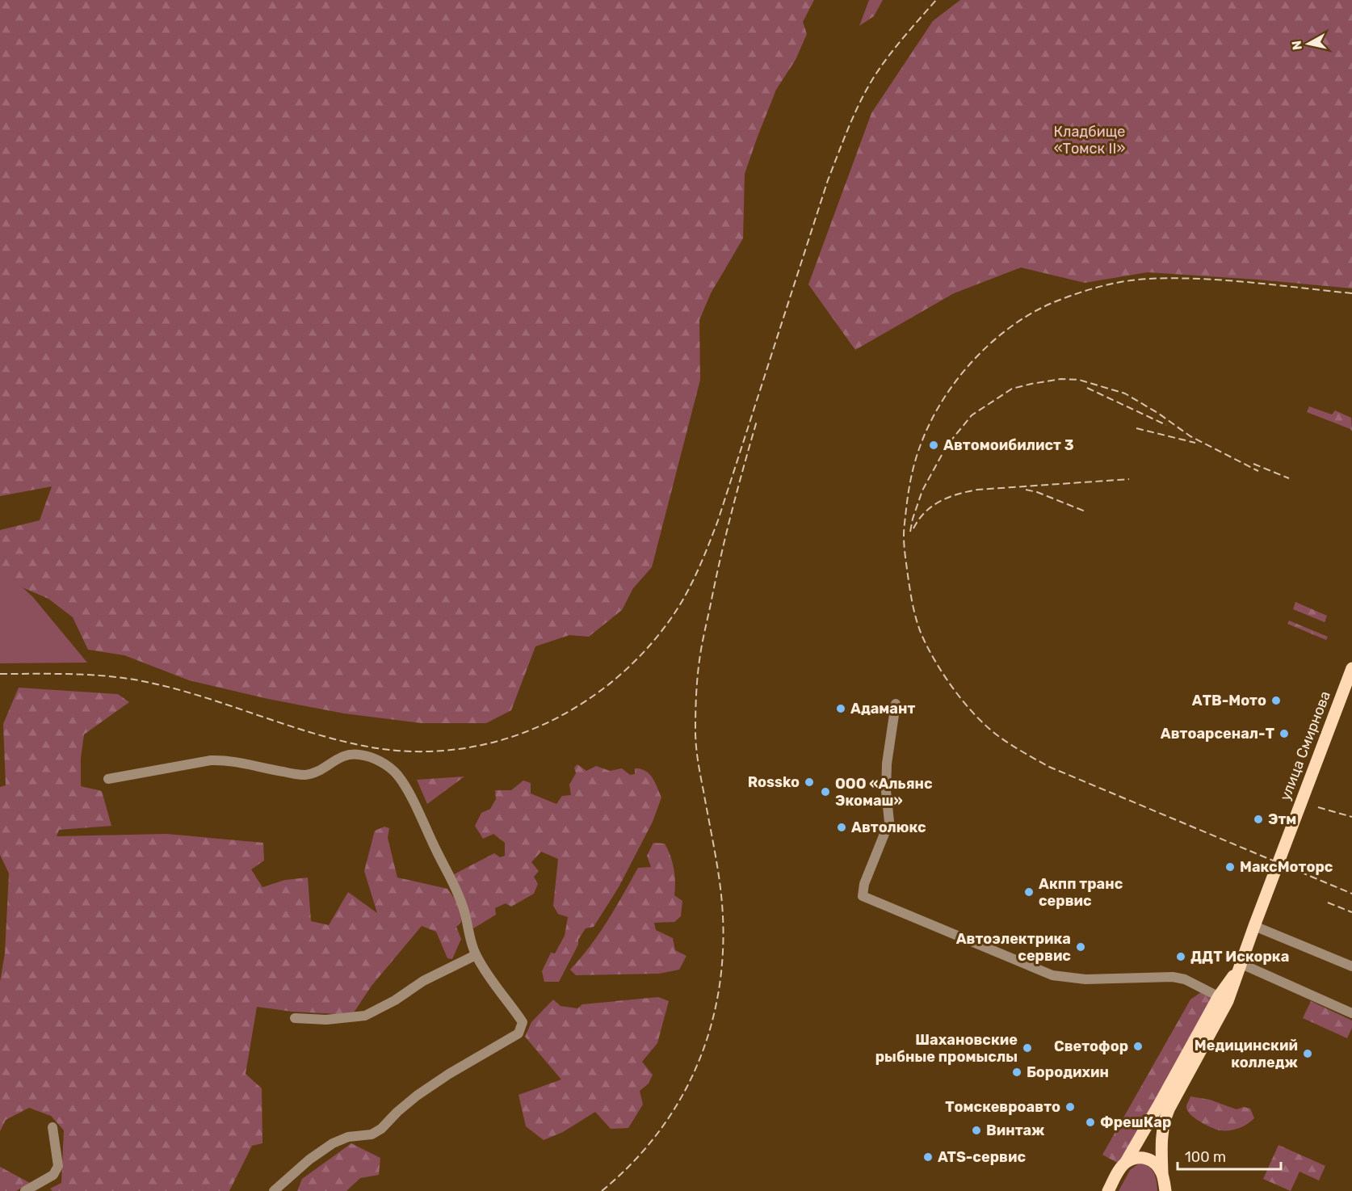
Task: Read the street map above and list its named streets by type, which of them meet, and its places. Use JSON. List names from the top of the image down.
{
  "streets": {
    "main road": ["улица Смирнова"]
  },
  "parks": ["Кладбище «Томск II»"],
  "places": [
    "Автомоибилист 3",
    "АТВ-Мото",
    "Адамант",
    "Автоарсенал-Т",
    "Rossko",
    "ООО «Альянс Экомаш»",
    "Этм",
    "Автолюкс",
    "МаксМоторс",
    "Акпп транс сервис",
    "Автоэлектрика сервис",
    "ДДТ Искорка",
    "Светофор",
    "Шахановские рыбные промыслы",
    "Медицинский колледж",
    "Бородихин",
    "Томскевроавто",
    "ФрешКар",
    "Винтаж",
    "ATS-сервис"
  ],
  "scale_bar": "100 m",
  "north": "left"
}
